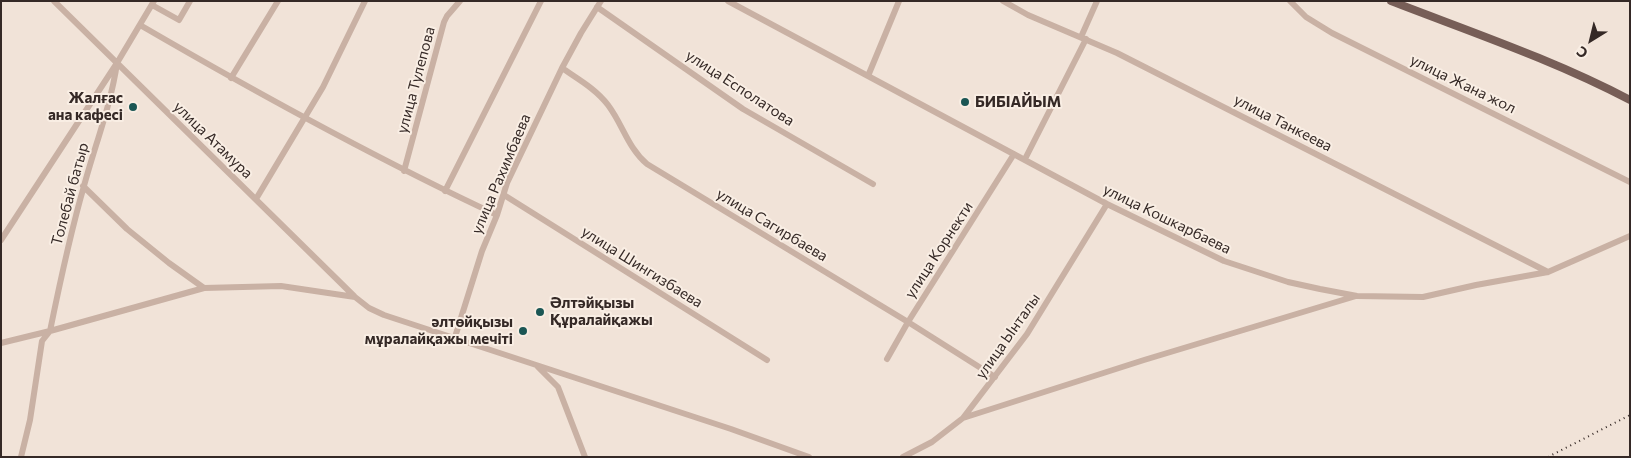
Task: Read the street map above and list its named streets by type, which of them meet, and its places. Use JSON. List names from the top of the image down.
{
  "streets": {
    "street": [
      "улица Тулепова",
      "улица Жана жол",
      "улица Есполатова",
      "улица Танкеева",
      "улица Атамура",
      "улица Рахимбаева",
      "Толебай батыр",
      "улица Кошкарбаева",
      "улица Сагирбаева",
      "улица Корнекти",
      "улица Шингизбаева",
      "улица Ынталы"
    ]
  },
  "crossings": [
    ["улица Есполатова", "улица Рахимбаева"],
    ["улица Танкеева", "улица Кошкарбаева"],
    ["улица Атамура", "улица Рахимбаева"],
    ["улица Атамура", "Толебай батыр"],
    ["улица Рахимбаева", "улица Сагирбаева"],
    ["улица Рахимбаева", "улица Шингизбаева"],
    ["улица Кошкарбаева", "улица Корнекти"],
    ["улица Кошкарбаева", "улица Ынталы"],
    ["улица Сагирбаева", "улица Корнекти"],
    ["улица Сагирбаева", "улица Ынталы"]
  ],
  "places": [
    "БИБІАЙЫМ",
    "Жалғас ана кафесі",
    "Әлтәйқызы Құралайқажы",
    "әлтөйқызы мұралайқажы мечіті"
  ],
  "north": "bottom left"
}
